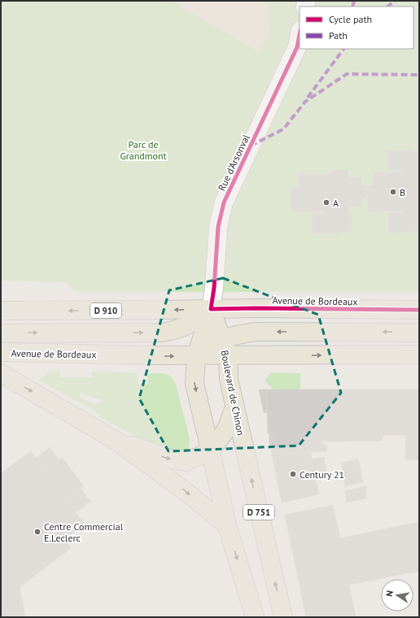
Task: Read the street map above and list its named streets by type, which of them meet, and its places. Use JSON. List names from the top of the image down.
{
  "streets": {
    "main road": [
      "Avenue de Bordeaux",
      "D 910",
      "Boulevard de Chinon",
      "D 751"
    ],
    "street": ["Rue d'Arsonval"]
  },
  "crossings": [
    ["Rue d'Arsonval", "Avenue de Bordeaux"],
    ["Rue d'Arsonval", "Boulevard de Chinon"],
    ["Avenue de Bordeaux", "Boulevard de Chinon"]
  ],
  "parks": ["Parc de Grandmont"],
  "places": [
    "B",
    "A",
    "Century 21",
    "Centre Commercial E.Leclerc"
  ],
  "legend": ["Cycle path", "Path"],
  "north": "left"
}
